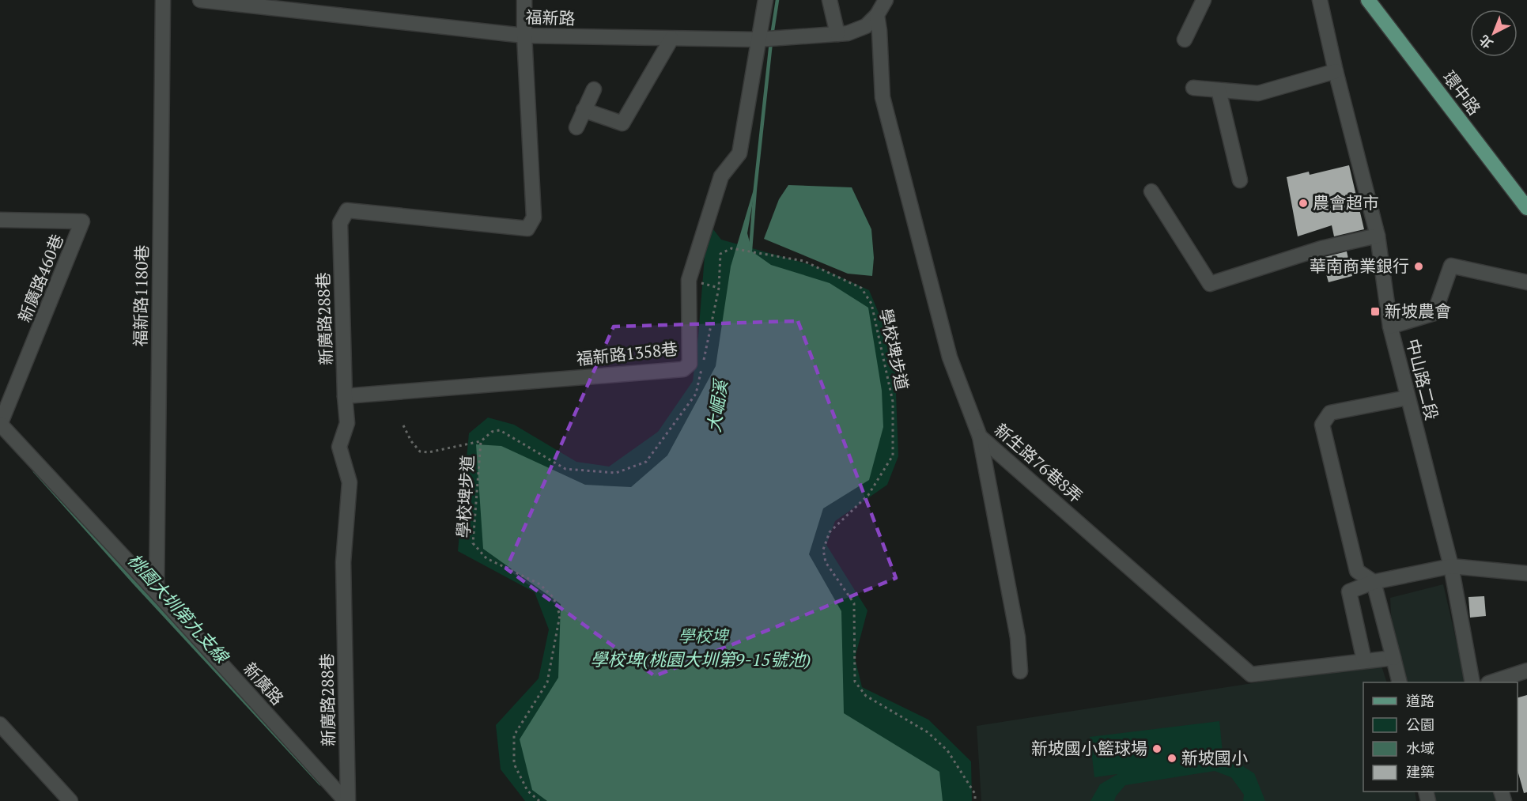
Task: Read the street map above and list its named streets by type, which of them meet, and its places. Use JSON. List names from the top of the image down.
{
  "streets": {
    "main road": ["環中路"],
    "street": [
      "福新路",
      "新廣路460巷",
      "福新路1180巷",
      "新廣路288巷",
      "福新路1358巷",
      "中山路二段",
      "新生路76巷8弄",
      "新廣路"
    ],
    "path": ["學校埤步道"]
  },
  "crossings": [
    ["福新路", "新廣路288巷"],
    ["福新路", "福新路1358巷"],
    ["福新路", "新生路76巷8弄"],
    ["新廣路460巷", "新廣路"],
    ["福新路1180巷", "新廣路"],
    ["新廣路288巷", "福新路1358巷"],
    ["新廣路288巷", "新廣路"]
  ],
  "water": ["大崛溪", "桃園大圳第九支線", "學校埤(桃園大圳第9-15號池)"],
  "parks": ["學校埤"],
  "places": {
    "other": [
      "農會超市",
      "華南商業銀行",
      "新坡國小籃球場",
      "新坡國小"
    ],
    "transit": ["新坡農會"]
  },
  "legend": [
    "道路",
    "公園",
    "水域",
    "建築"
  ],
  "north": "bottom left"
}
